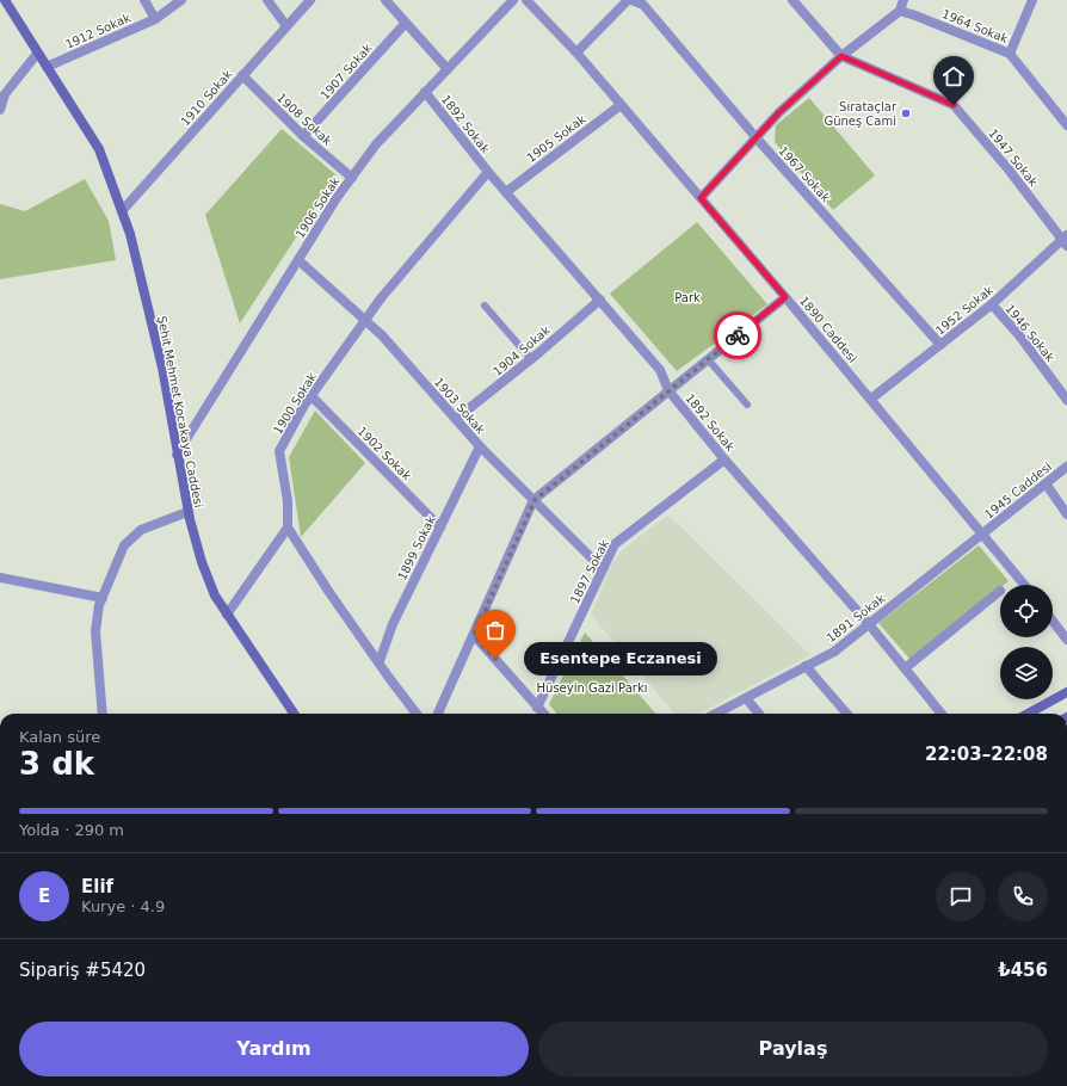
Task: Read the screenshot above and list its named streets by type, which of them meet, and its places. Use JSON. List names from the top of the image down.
{
  "streets": {
    "street": [
      "1964 Sokak",
      "1912 Sokak",
      "1907 Sokak",
      "1910 Sokak",
      "1908 Sokak",
      "1892 Sokak",
      "1905 Sokak",
      "1947 Sokak",
      "1967 Sokak",
      "1906 Sokak",
      "1952 Sokak",
      "1890 Caddesi",
      "1946 Sokak",
      "1904 Sokak",
      "1900 Sokak",
      "1903 Sokak",
      "Şehit Mehmet Kocakaya Caddesi",
      "1902 Sokak",
      "1945 Caddesi",
      "1899 Sokak",
      "1897 Sokak",
      "1891 Sokak"
    ]
  },
  "crossings": [
    ["1912 Sokak", "Şehit Mehmet Kocakaya Caddesi"],
    ["1907 Sokak", "1908 Sokak"],
    ["1910 Sokak", "1908 Sokak"],
    ["1910 Sokak", "Şehit Mehmet Kocakaya Caddesi"],
    ["1908 Sokak", "1906 Sokak"],
    ["1892 Sokak", "1905 Sokak"],
    ["1892 Sokak", "1906 Sokak"],
    ["1892 Sokak", "1904 Sokak"],
    ["1892 Sokak", "1900 Sokak"],
    ["1892 Sokak", "1897 Sokak"],
    ["1892 Sokak", "1891 Sokak"],
    ["1905 Sokak", "1890 Caddesi"],
    ["1947 Sokak", "1952 Sokak"],
    ["1967 Sokak", "1952 Sokak"],
    ["1906 Sokak", "1903 Sokak"],
    ["1906 Sokak", "Şehit Mehmet Kocakaya Caddesi"],
    ["1952 Sokak", "1890 Caddesi"],
    ["1952 Sokak", "1946 Sokak"],
    ["1890 Caddesi", "1945 Caddesi"],
    ["1890 Caddesi", "1891 Sokak"],
    ["1904 Sokak", "1903 Sokak"],
    ["1900 Sokak", "1903 Sokak"],
    ["1900 Sokak", "1902 Sokak"],
    ["1903 Sokak", "1899 Sokak"],
    ["1903 Sokak", "1897 Sokak"],
    ["1902 Sokak", "1899 Sokak"],
    ["1945 Caddesi", "1891 Sokak"]
  ],
  "parks": ["Park", "Hüseyin Gazi Parkı"],
  "places": ["Sırataçlar Güneş Cami", "Esentepe Eczanesi"],
  "page": {
    "bubble": "Esentepe Eczanesi",
    "heading": ["3 dk", "Kalan süre", "22:03–22:08"],
    "panel": [
      "Elif",
      "Kurye · 4.9",
      "Sipariş #5420",
      "₺456"
    ],
    "bar": "Yolda · 290 m",
    "round": "E",
    "buttons": ["Yardım", "Paylaş"]
  }
}
